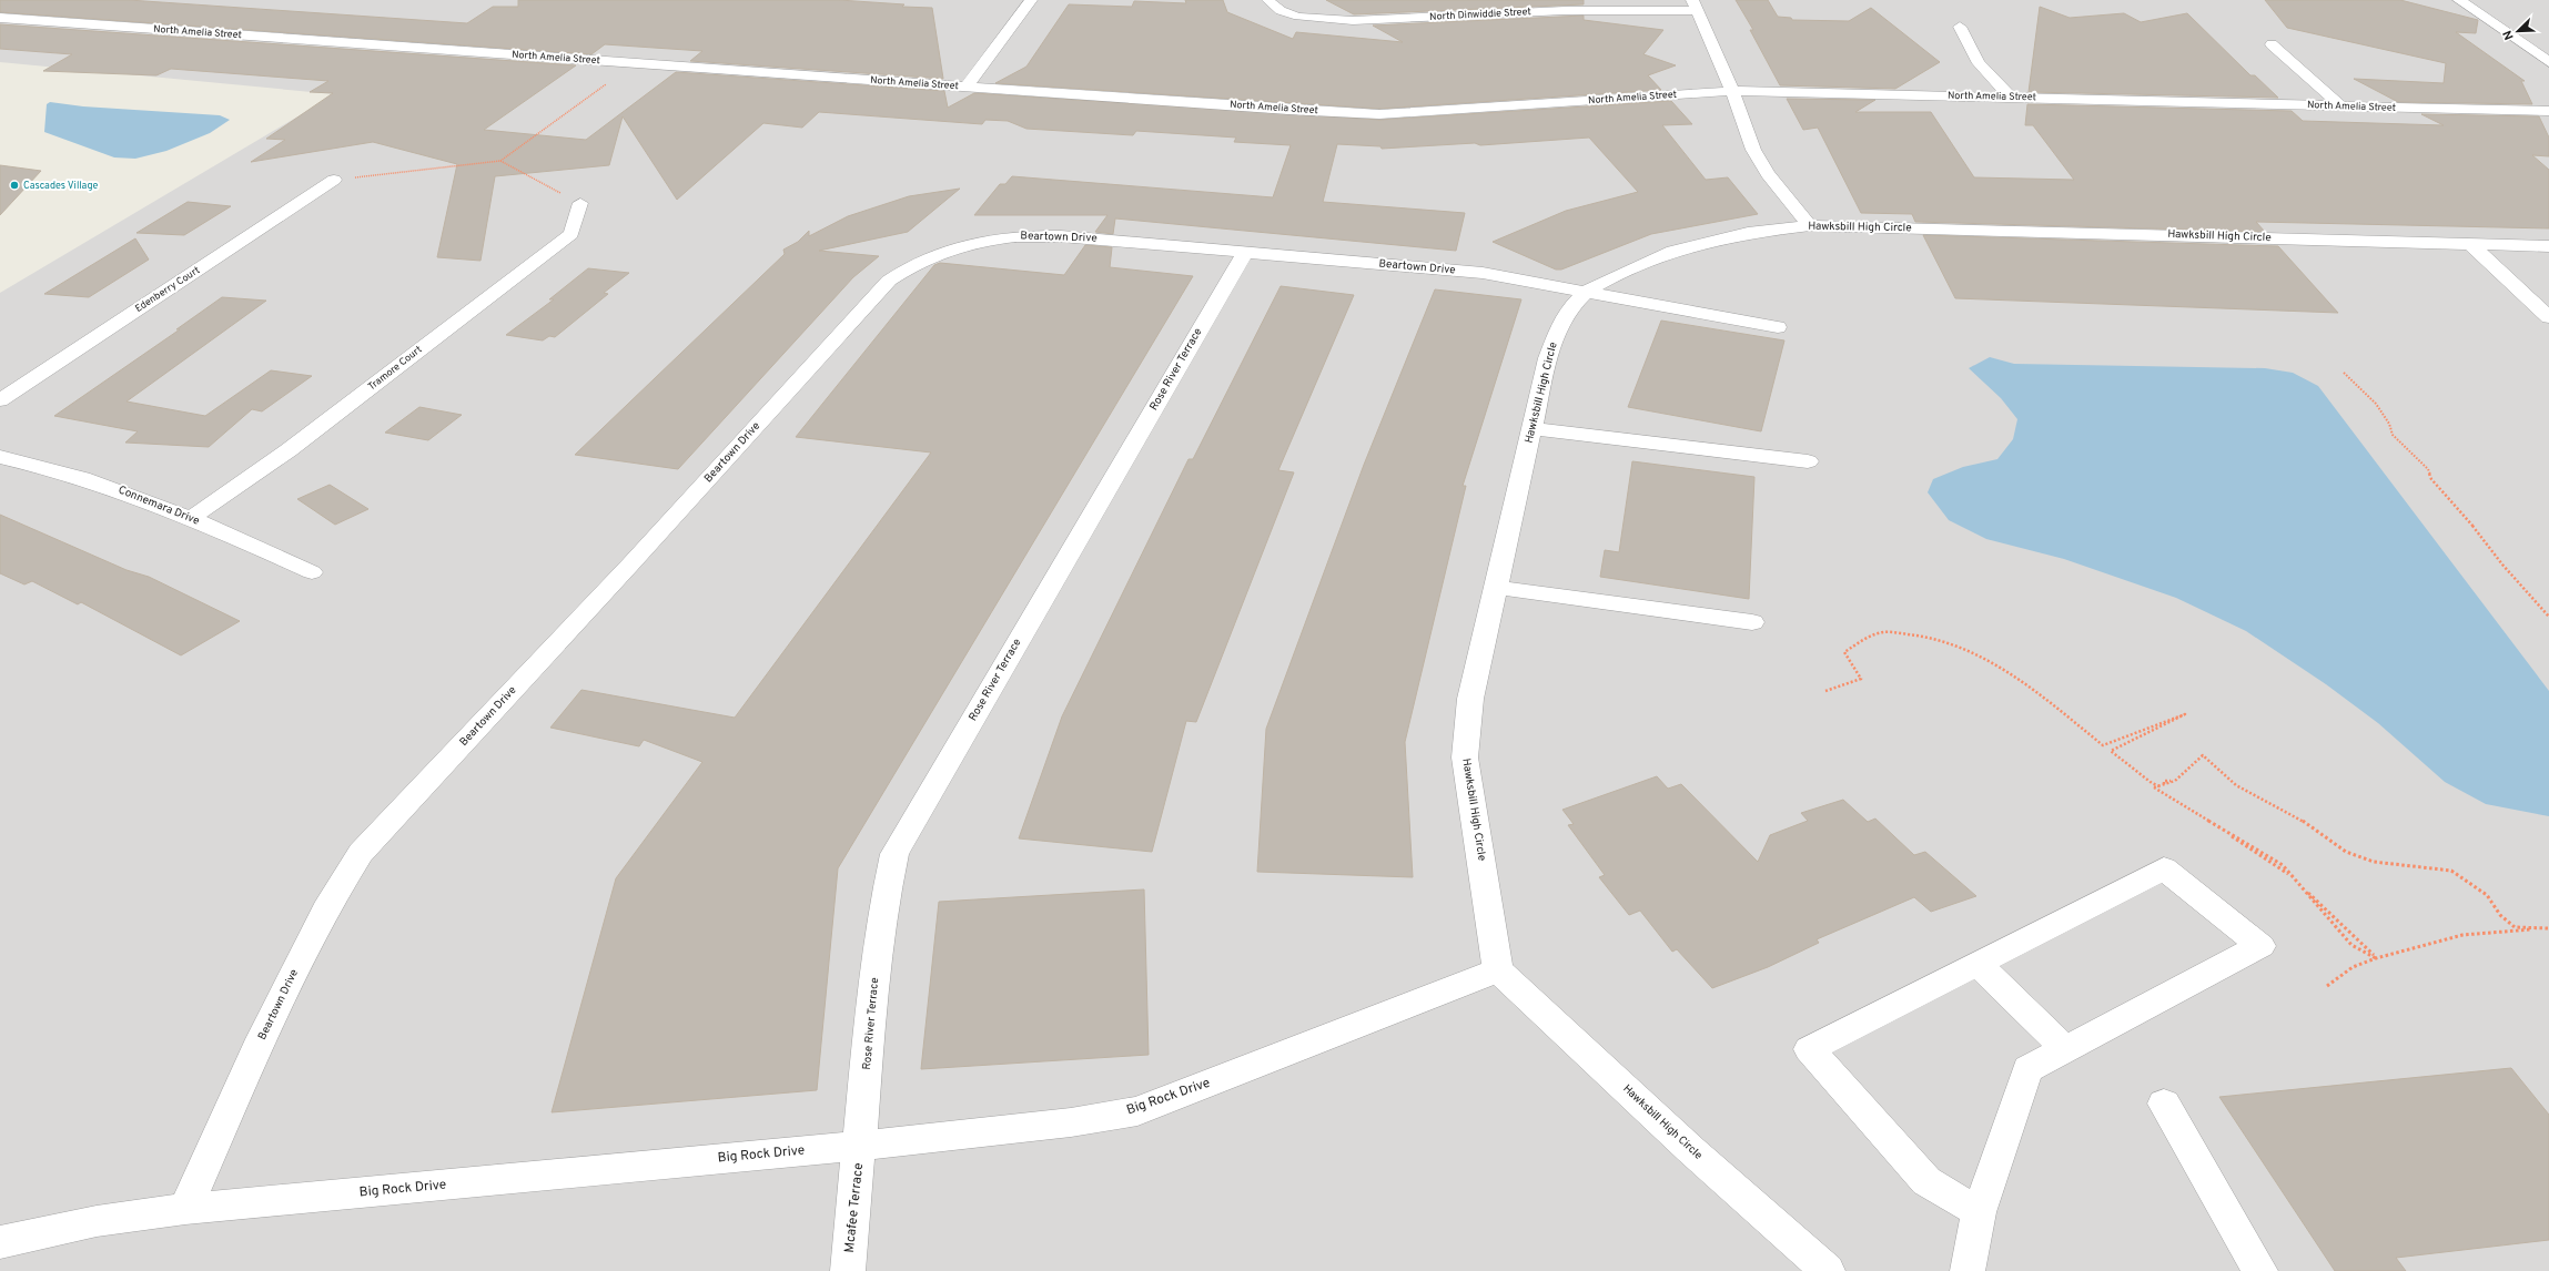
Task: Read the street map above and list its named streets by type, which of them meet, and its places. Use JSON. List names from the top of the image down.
{
  "streets": {
    "street": [
      "North Dinwiddie Street",
      "North Amelia Street",
      "Hawksbill High Circle",
      "Beartown Drive",
      "Edenberry Court",
      "Tramore Court",
      "Rose River Terrace",
      "Connemara Drive",
      "Big Rock Drive",
      "Mcafee Terrace"
    ]
  },
  "crossings": [
    ["Hawksbill High Circle", "Beartown Drive"],
    ["Hawksbill High Circle", "Big Rock Drive"],
    ["Beartown Drive", "Rose River Terrace"],
    ["Beartown Drive", "Big Rock Drive"],
    ["Tramore Court", "Connemara Drive"],
    ["Rose River Terrace", "Big Rock Drive"],
    ["Rose River Terrace", "Mcafee Terrace"],
    ["Big Rock Drive", "Mcafee Terrace"]
  ],
  "places": ["Cascades Village"],
  "north": "bottom left"
}
